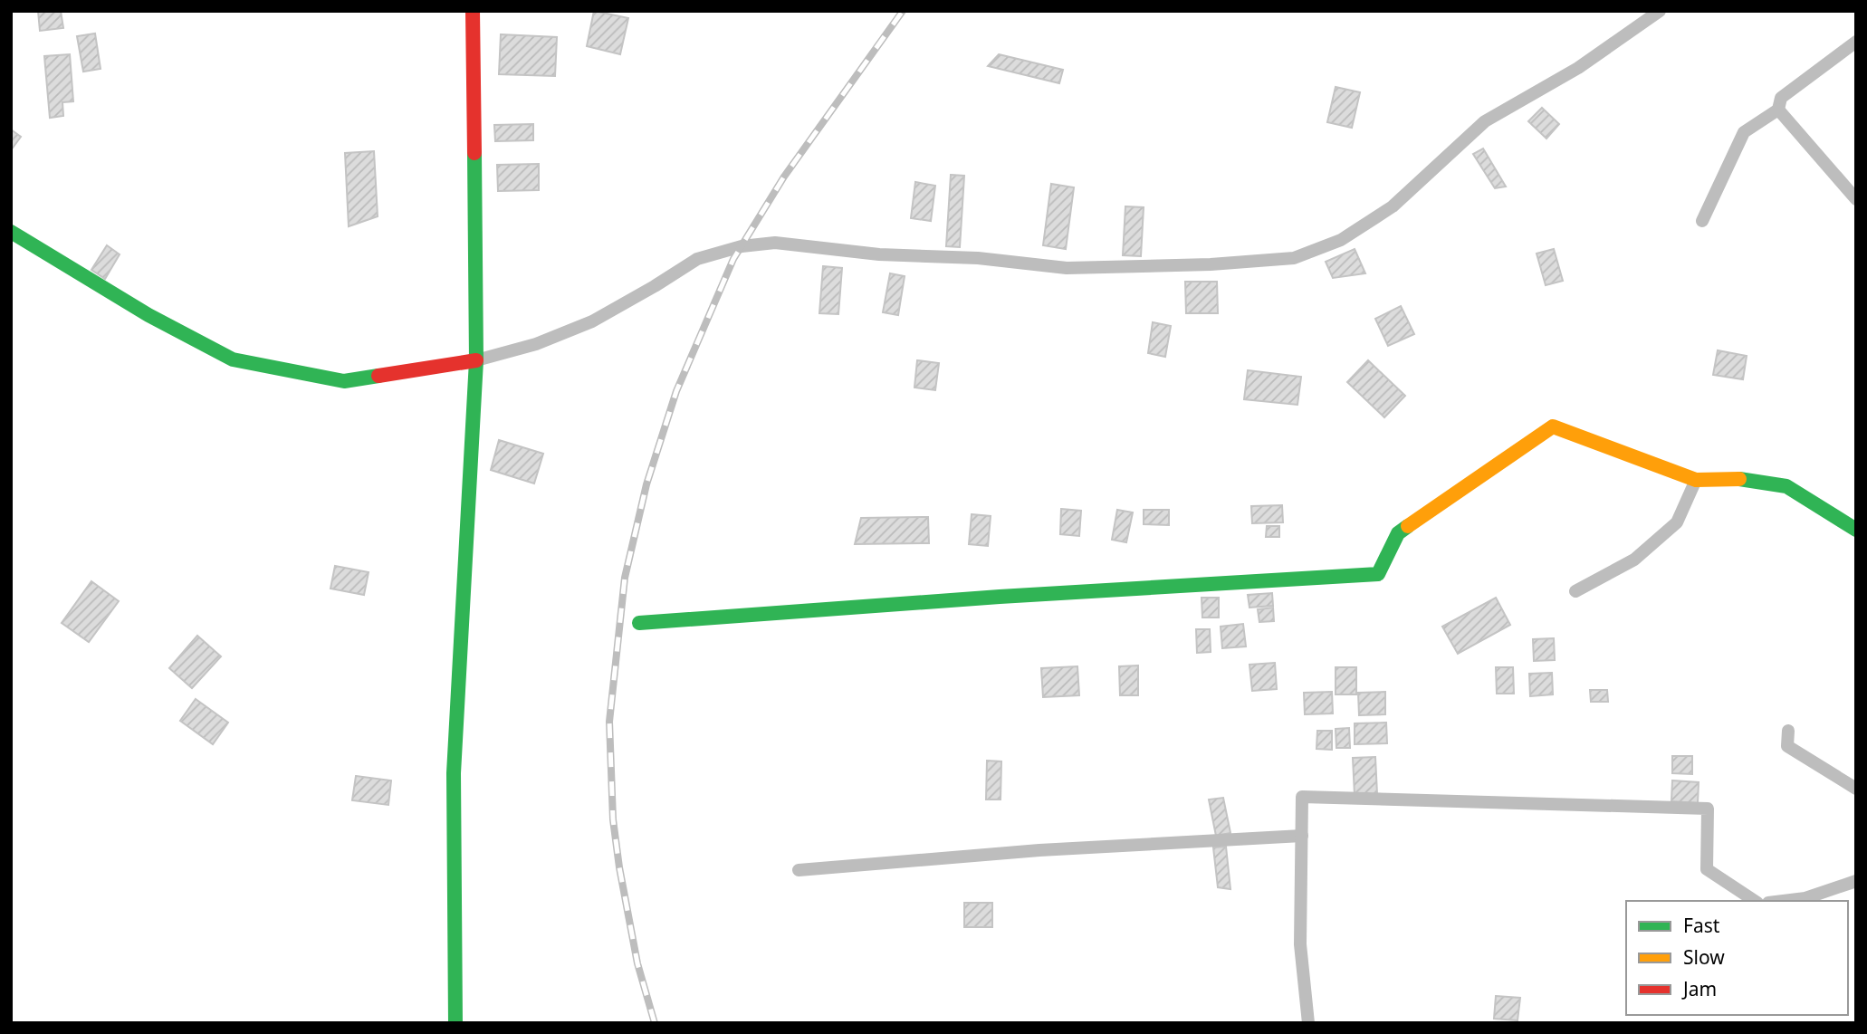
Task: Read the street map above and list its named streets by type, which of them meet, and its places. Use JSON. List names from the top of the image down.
{
  "legend": ["Fast", "Slow", "Jam"]
}
